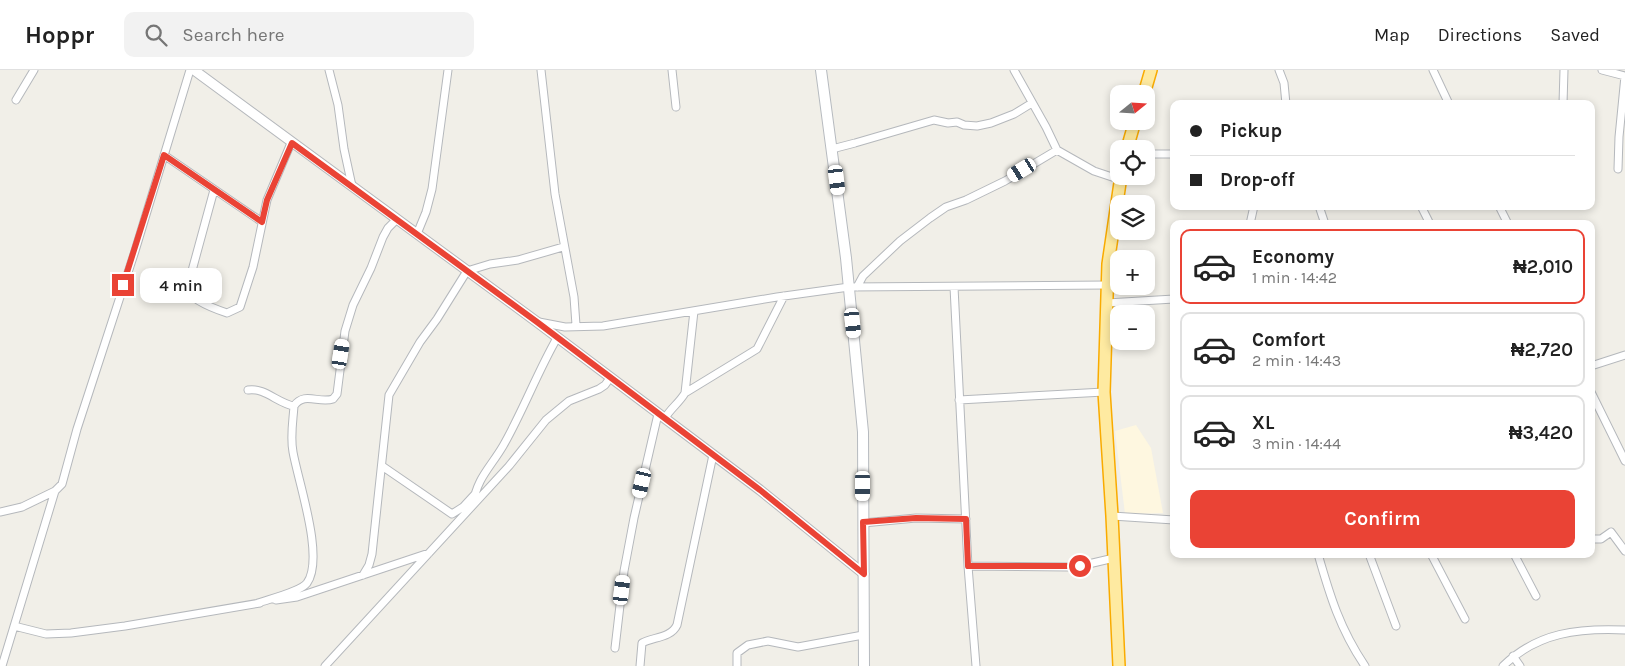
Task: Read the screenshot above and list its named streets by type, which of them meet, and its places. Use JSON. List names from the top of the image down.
{
  "north": "right",
  "page": {
    "header": "Hoppr",
    "search": "Search here",
    "nav": ["Map", "Directions", "Saved"],
    "map_buttons": ["+", "−"],
    "banner": ["Pickup", "Drop-off"],
    "list": [
      {
        "name": "Economy",
        "note": "1 min · 14:42",
        "value": "₦2,010"
      },
      {
        "name": "Comfort",
        "note": "2 min · 14:43",
        "value": "₦2,720"
      },
      {
        "name": "XL",
        "note": "3 min · 14:44",
        "value": "₦3,420"
      }
    ],
    "bubble": "4 min",
    "buttons": "Confirm"
  }
}
